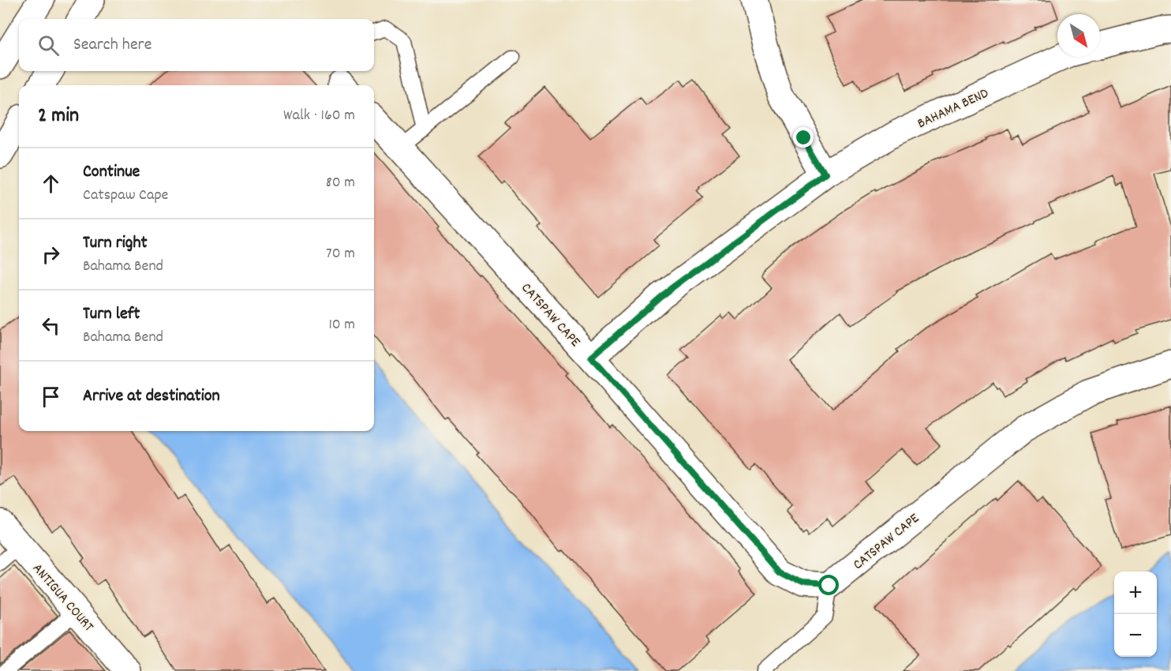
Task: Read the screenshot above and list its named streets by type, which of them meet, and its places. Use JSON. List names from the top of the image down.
{
  "streets": {
    "street": ["BAHAMA BEND", "CATSPAW CAPE", "ANTIGUA COURT"]
  },
  "crossings": [
    ["BAHAMA BEND", "CATSPAW CAPE"]
  ],
  "north": "bottom right",
  "page": {
    "search": "Search here",
    "heading": ["2 min", "Walk · 160 m"],
    "list": [
      ["Continue", "Catspaw Cape", "80 m"],
      ["Turn right", "Bahama Bend", "70 m"],
      ["Turn left", "Bahama Bend", "10 m"],
      "Arrive at destination"
    ],
    "map_buttons": ["+", "−"]
  }
}
